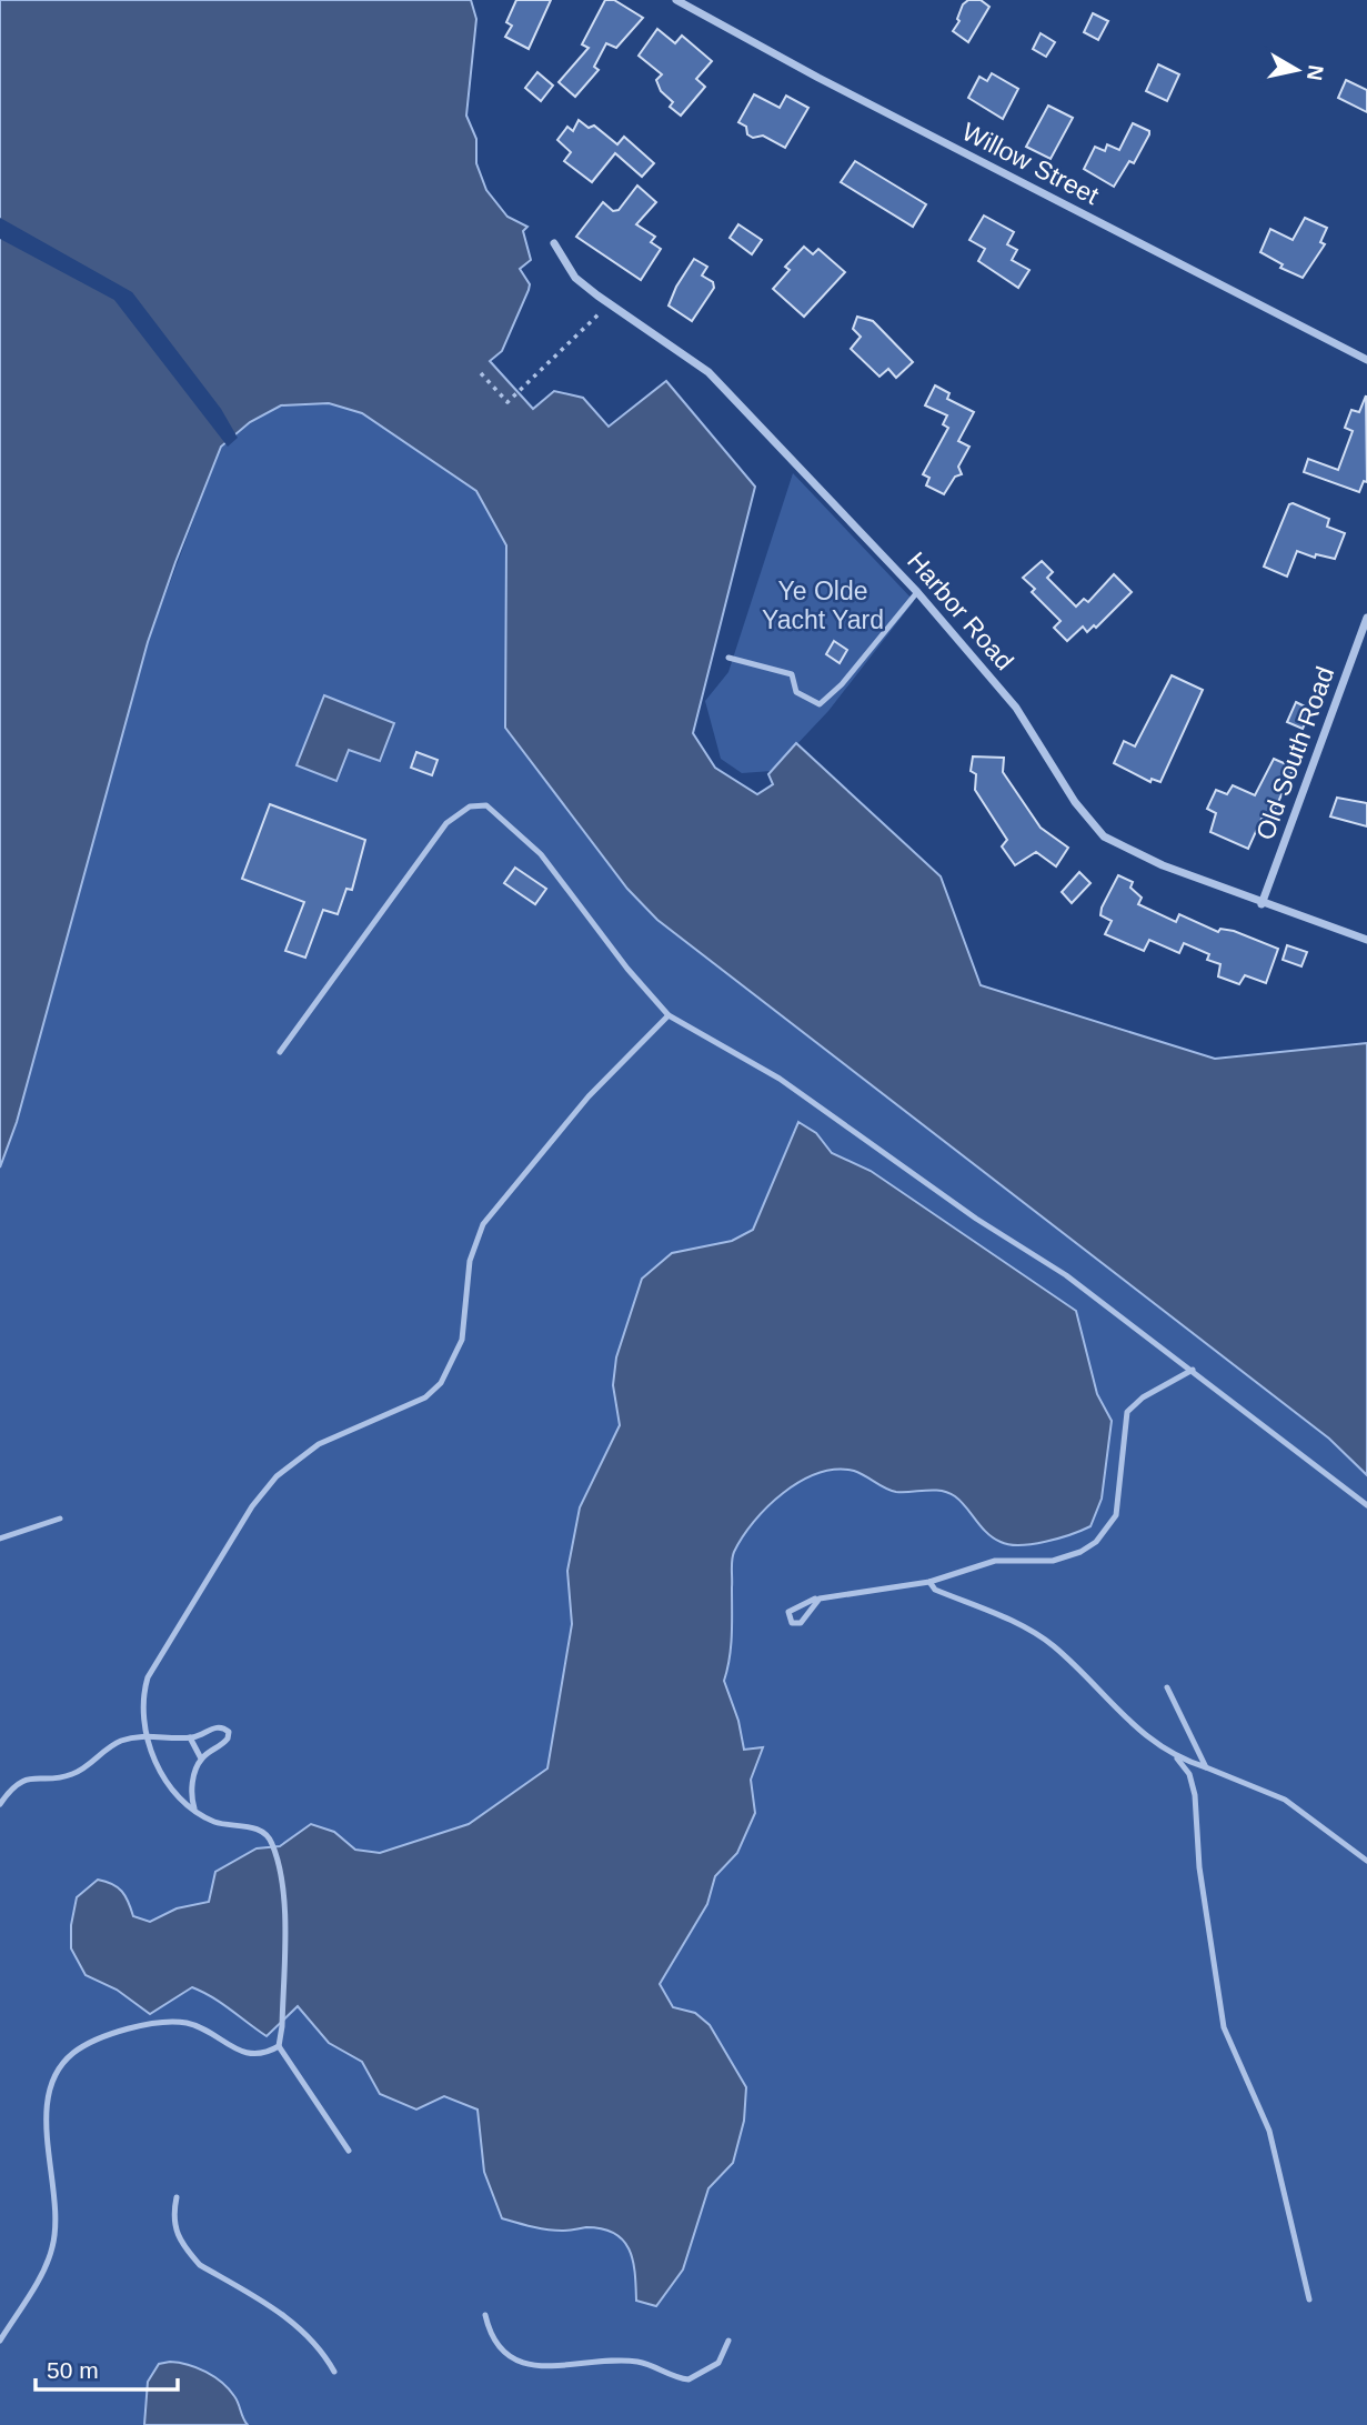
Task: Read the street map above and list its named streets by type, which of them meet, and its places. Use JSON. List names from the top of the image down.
{
  "streets": {
    "street": ["Willow Street", "Harbor Road", "Old South Road"]
  },
  "crossings": [
    ["Harbor Road", "Old South Road"]
  ],
  "parks": ["Ye Olde Yacht Yard"],
  "scale_bar": "50 m",
  "north": "right"
}
